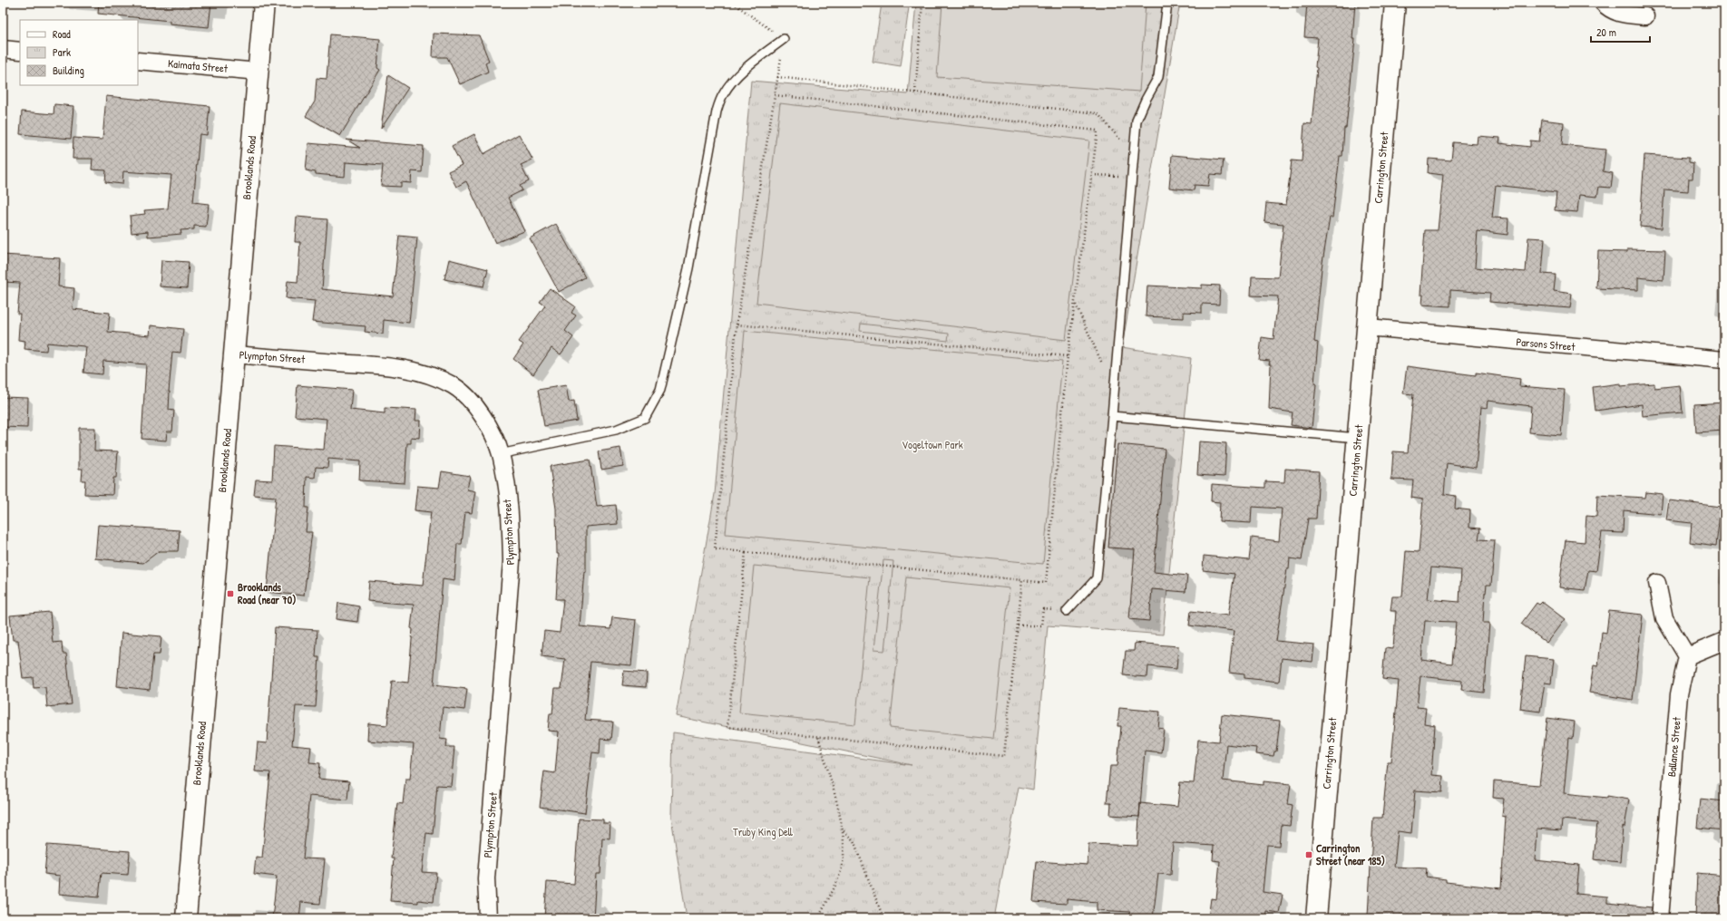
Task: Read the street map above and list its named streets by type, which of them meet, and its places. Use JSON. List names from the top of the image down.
{
  "streets": {
    "main road": ["Brooklands Road", "Carrington Street"],
    "street": [
      "Kaimata Street",
      "Parsons Street",
      "Plympton Street",
      "Ballance Street"
    ]
  },
  "crossings": [
    ["Kaimata Street", "Brooklands Road"],
    ["Brooklands Road", "Plympton Street"],
    ["Carrington Street", "Parsons Street"]
  ],
  "parks": ["Vogeltown Park", "Truby King Dell"],
  "places": {
    "transit": ["Brooklands Road (near 70)", "Carrington Street (near 185)"]
  },
  "legend": ["Road", "Park", "Building"],
  "scale_bar": "20 m"
}
